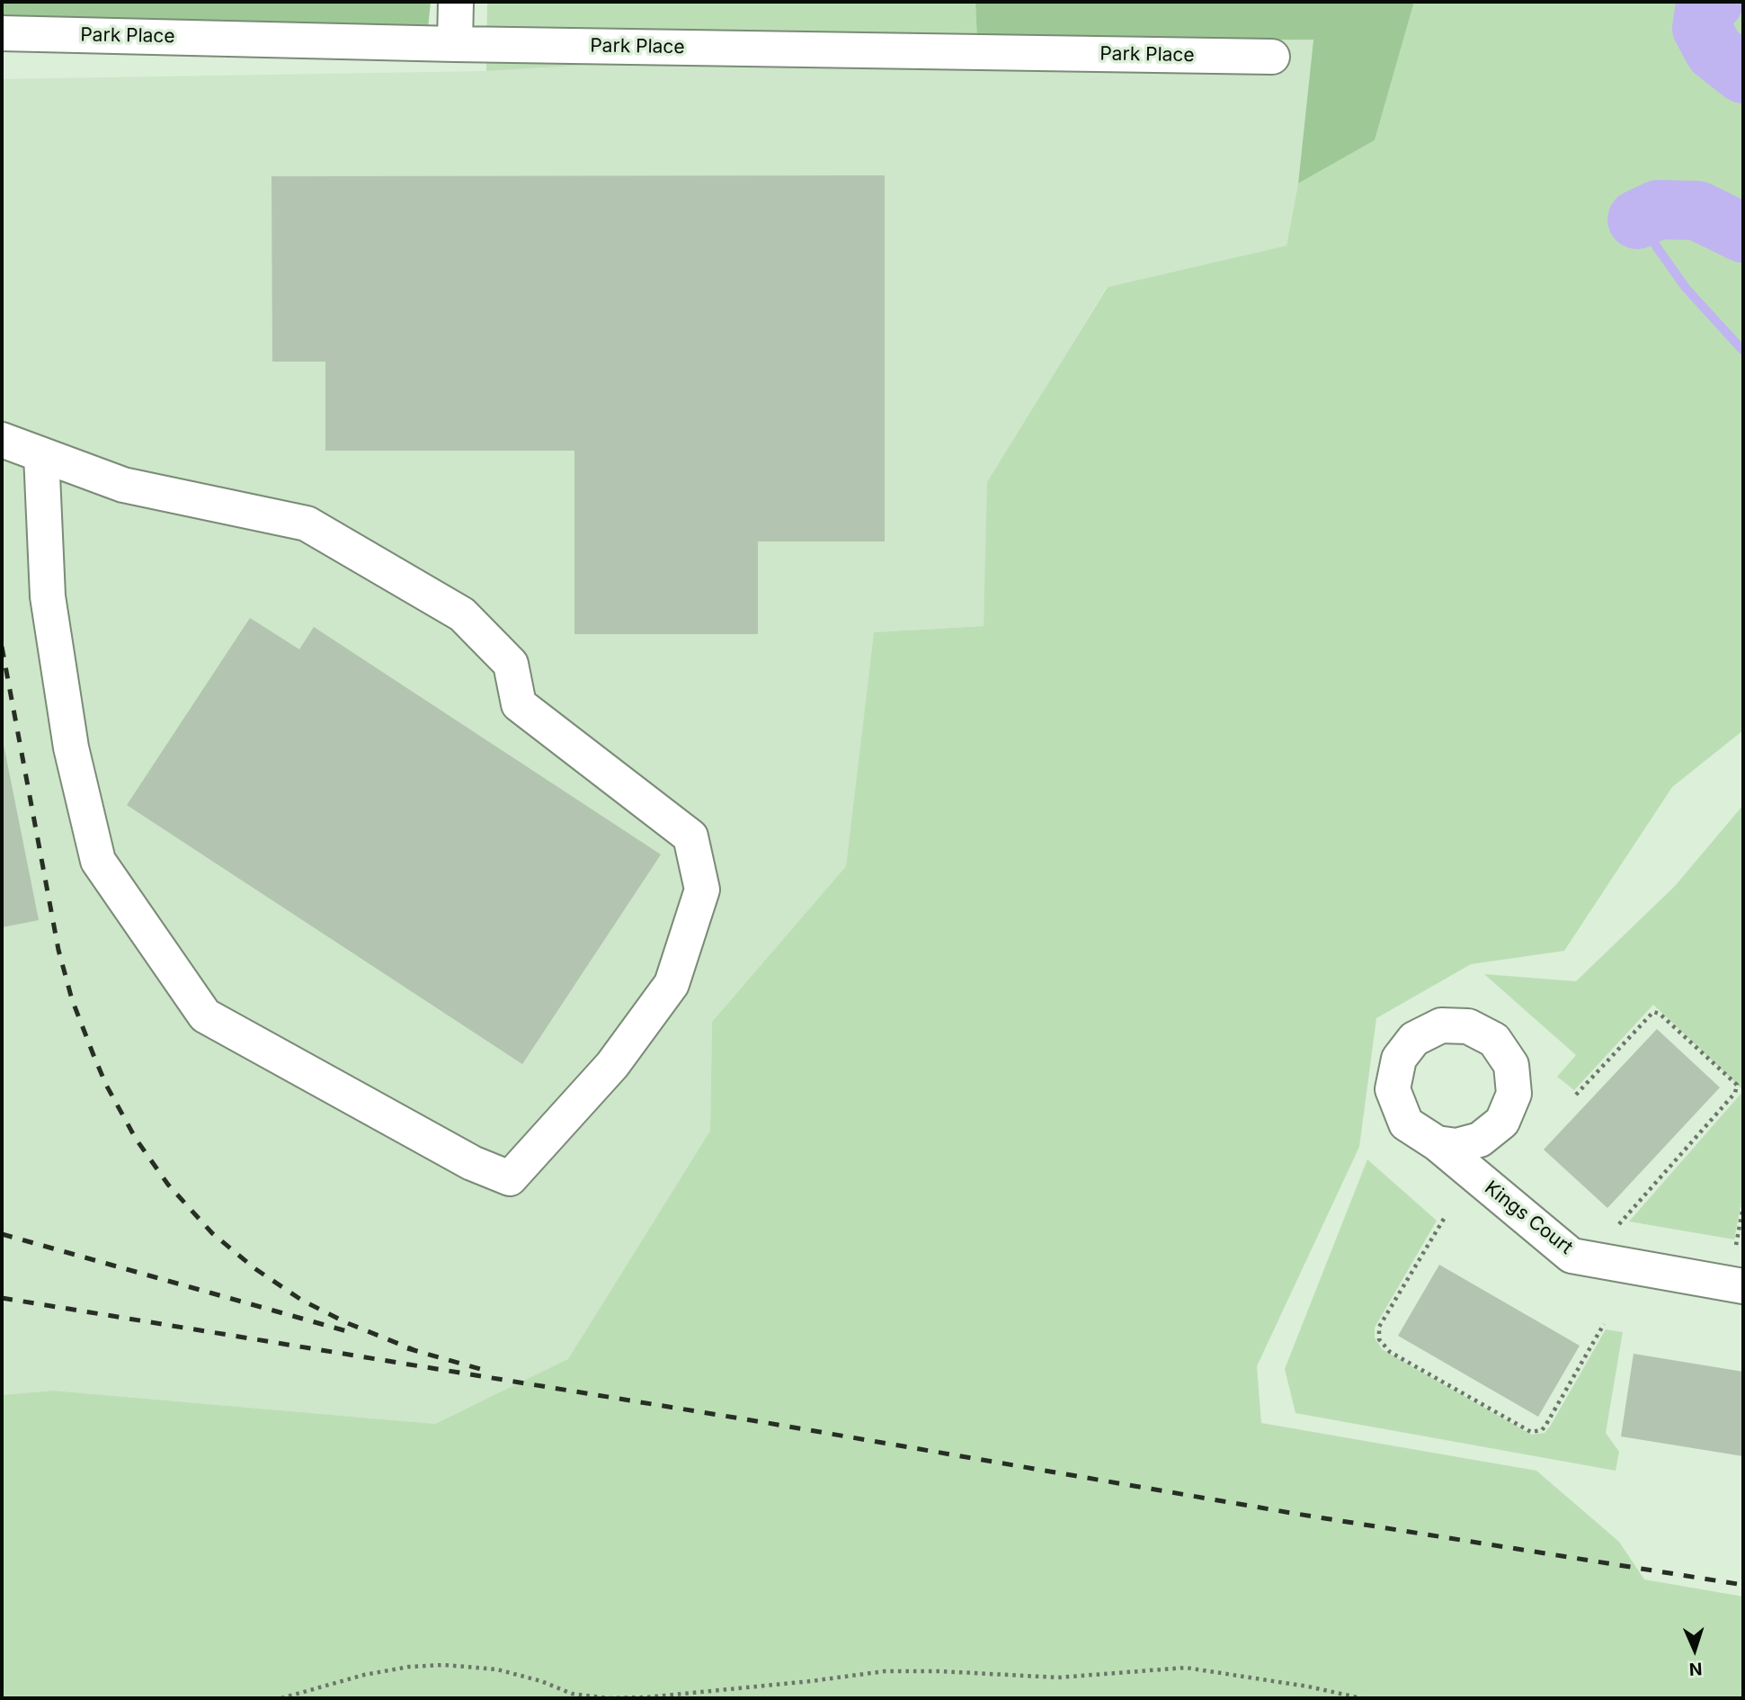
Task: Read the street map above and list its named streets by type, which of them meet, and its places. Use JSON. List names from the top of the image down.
{
  "streets": {
    "street": ["Park Place", "Kings Court"]
  },
  "north": "bottom"
}
